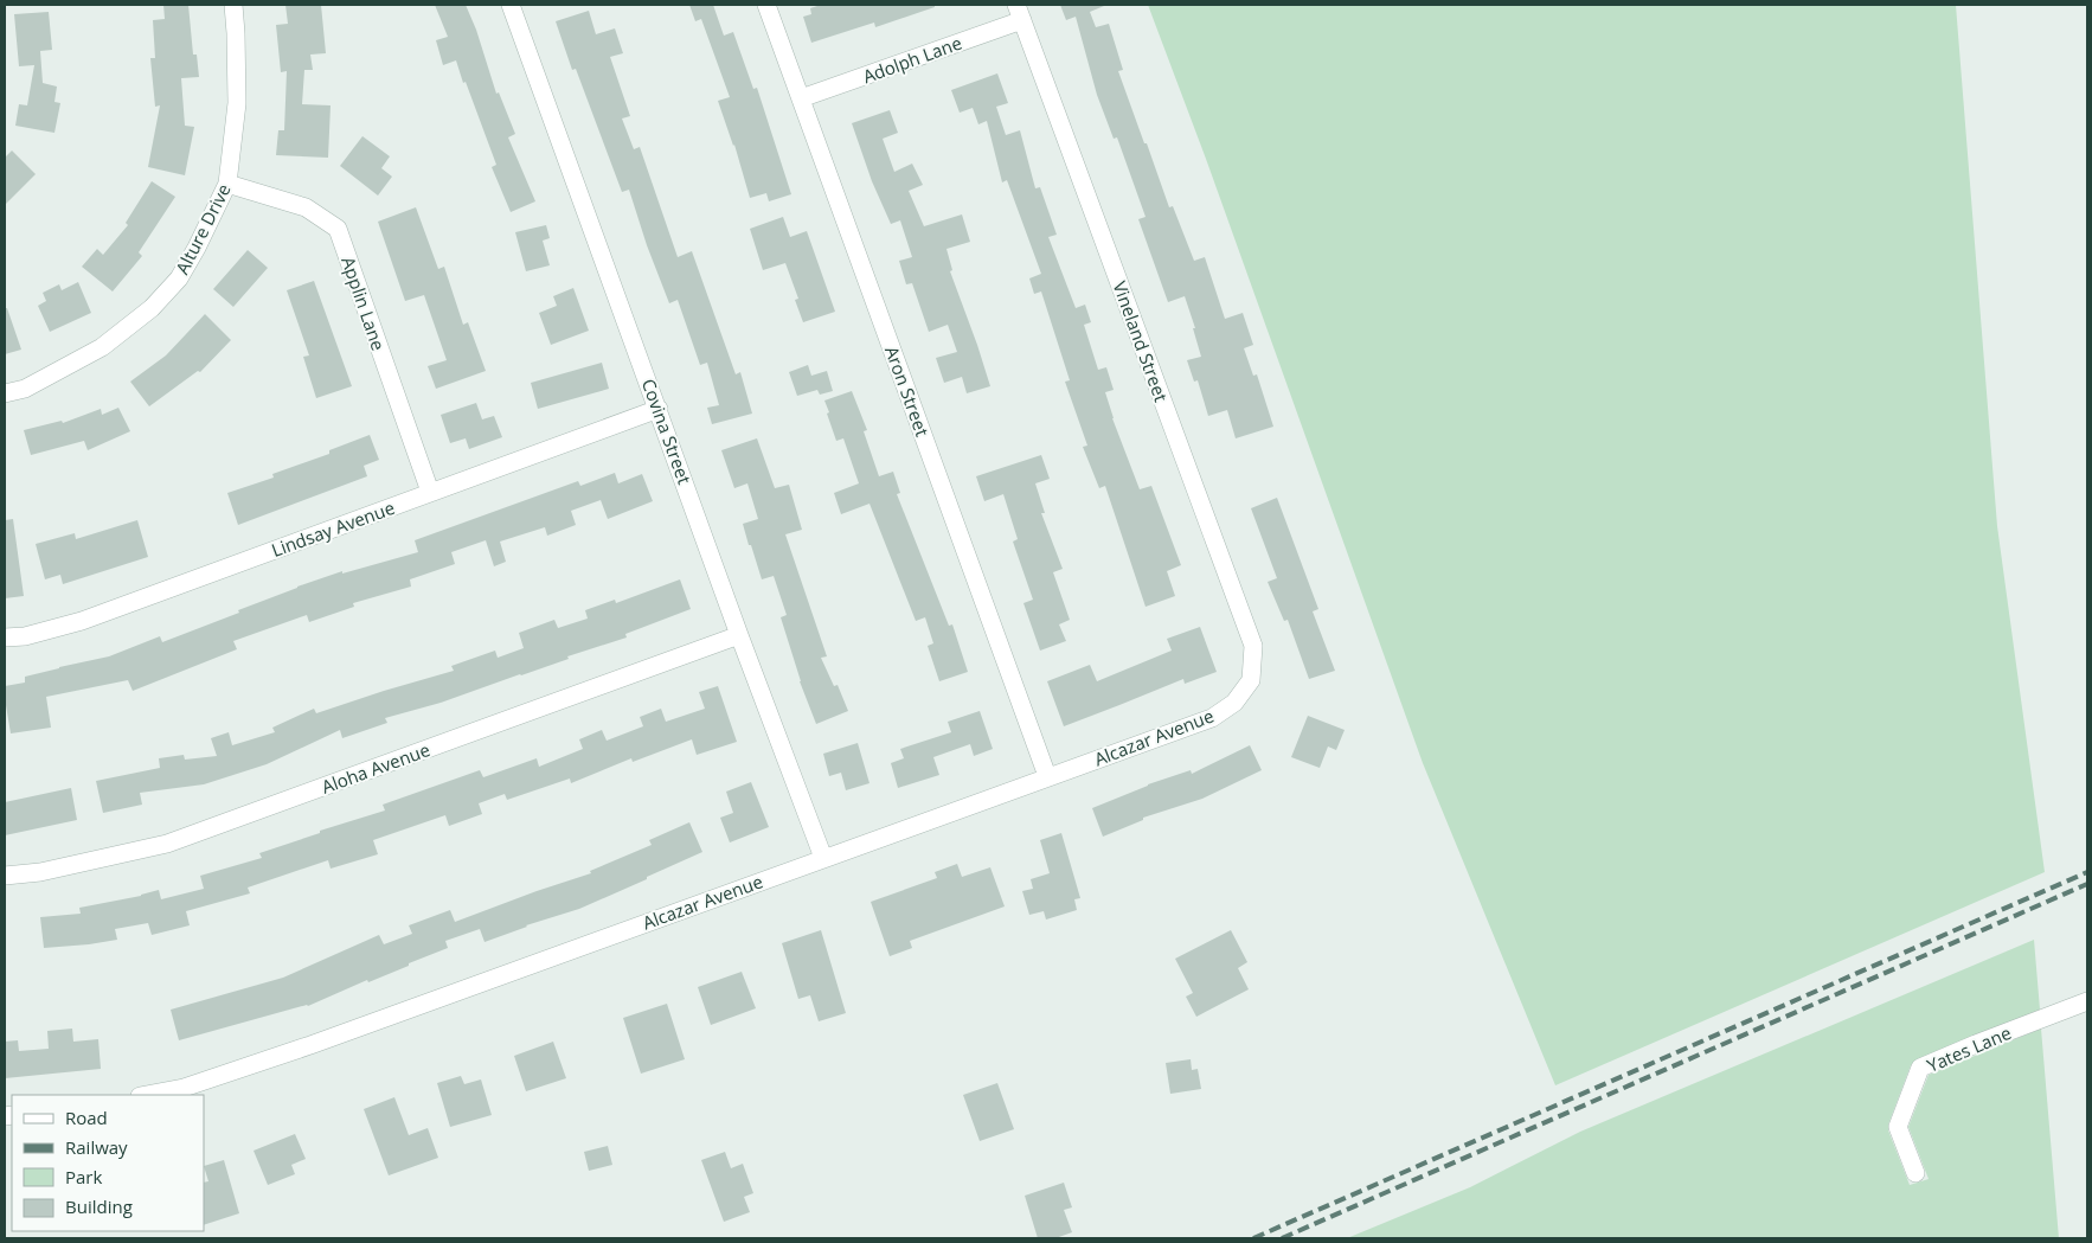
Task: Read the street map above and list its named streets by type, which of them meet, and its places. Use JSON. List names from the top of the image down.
{
  "streets": {
    "street": [
      "Adolph Lane",
      "Alture Drive",
      "Applin Lane",
      "Vineland Street",
      "Aron Street",
      "Covina Street",
      "Lindsay Avenue",
      "Alcazar Avenue",
      "Aloha Avenue",
      "Yates Lane"
    ]
  },
  "crossings": [
    ["Adolph Lane", "Vineland Street"],
    ["Adolph Lane", "Aron Street"],
    ["Alture Drive", "Applin Lane"],
    ["Applin Lane", "Lindsay Avenue"],
    ["Vineland Street", "Alcazar Avenue"],
    ["Aron Street", "Alcazar Avenue"],
    ["Covina Street", "Lindsay Avenue"],
    ["Covina Street", "Alcazar Avenue"],
    ["Covina Street", "Aloha Avenue"]
  ],
  "legend": [
    "Road",
    "Railway",
    "Park",
    "Building"
  ]
}
